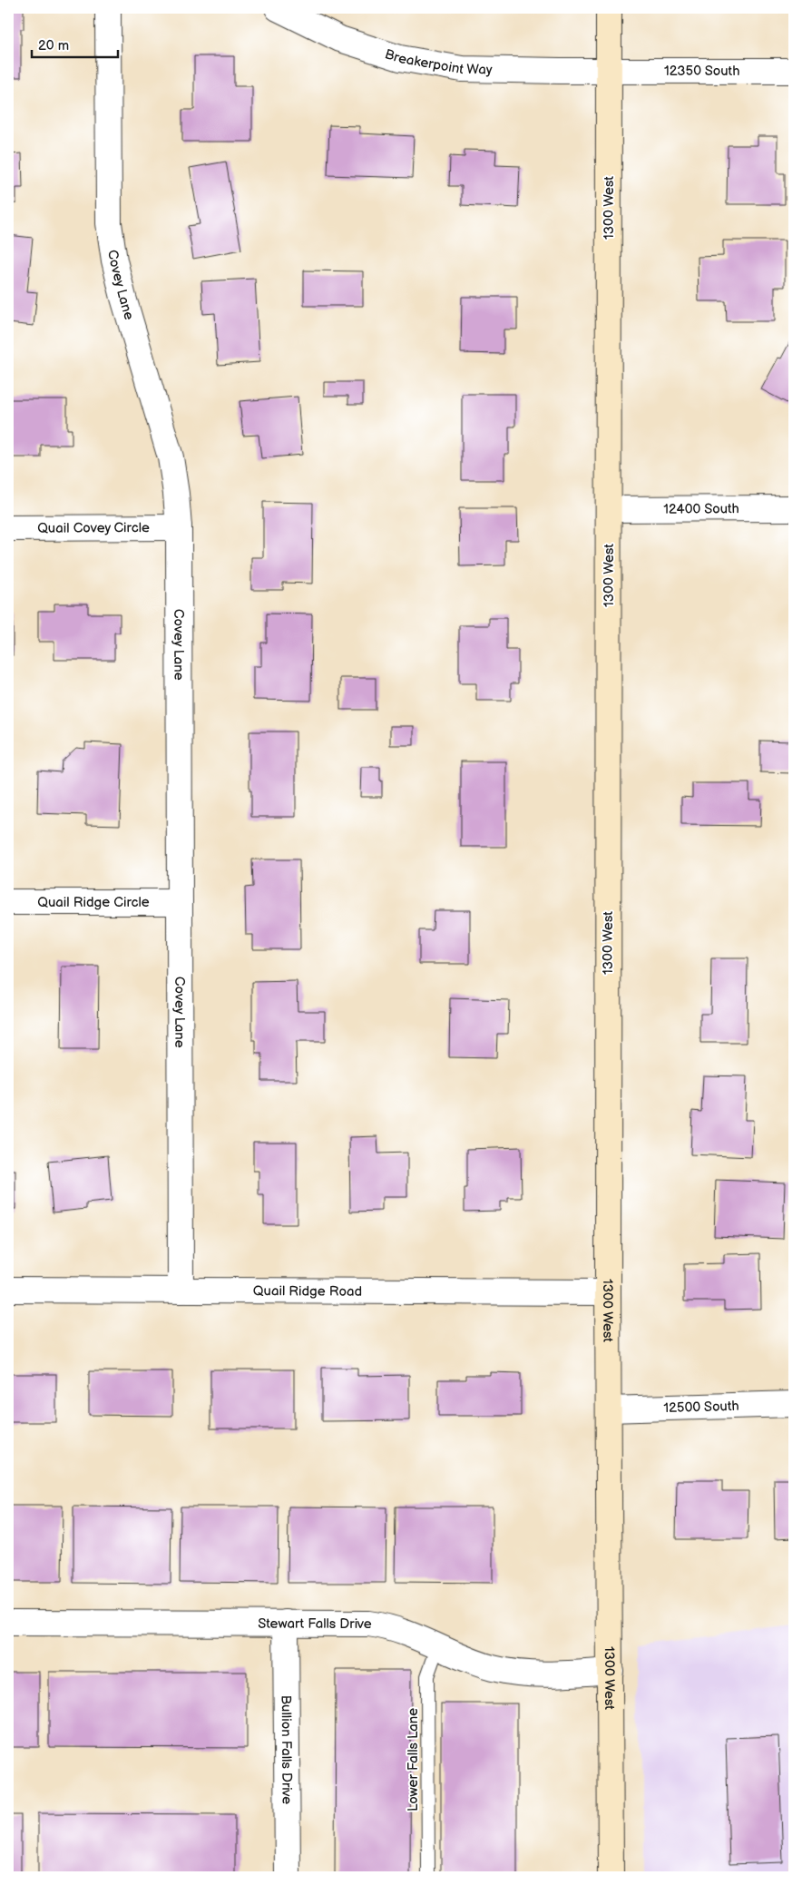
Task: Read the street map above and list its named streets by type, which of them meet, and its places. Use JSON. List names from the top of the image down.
{
  "streets": {
    "street": [
      "Breakerpoint Way",
      "12350 South",
      "1300 West",
      "Covey Lane",
      "12400 South",
      "Quail Covey Circle",
      "Quail Ridge Circle",
      "Quail Ridge Road",
      "12500 South",
      "Stewart Falls Drive",
      "Bullion Falls Drive"
    ],
    "lane": ["Lower Falls Lane"]
  },
  "crossings": [
    ["Breakerpoint Way", "12350 South"],
    ["Breakerpoint Way", "1300 West"],
    ["12350 South", "1300 West"],
    ["1300 West", "12400 South"],
    ["1300 West", "Quail Ridge Road"],
    ["1300 West", "12500 South"],
    ["1300 West", "Stewart Falls Drive"],
    ["Covey Lane", "Quail Covey Circle"],
    ["Covey Lane", "Quail Ridge Circle"],
    ["Covey Lane", "Quail Ridge Road"],
    ["Stewart Falls Drive", "Bullion Falls Drive"],
    ["Stewart Falls Drive", "Lower Falls Lane"]
  ],
  "scale_bar": "20 m"
}
